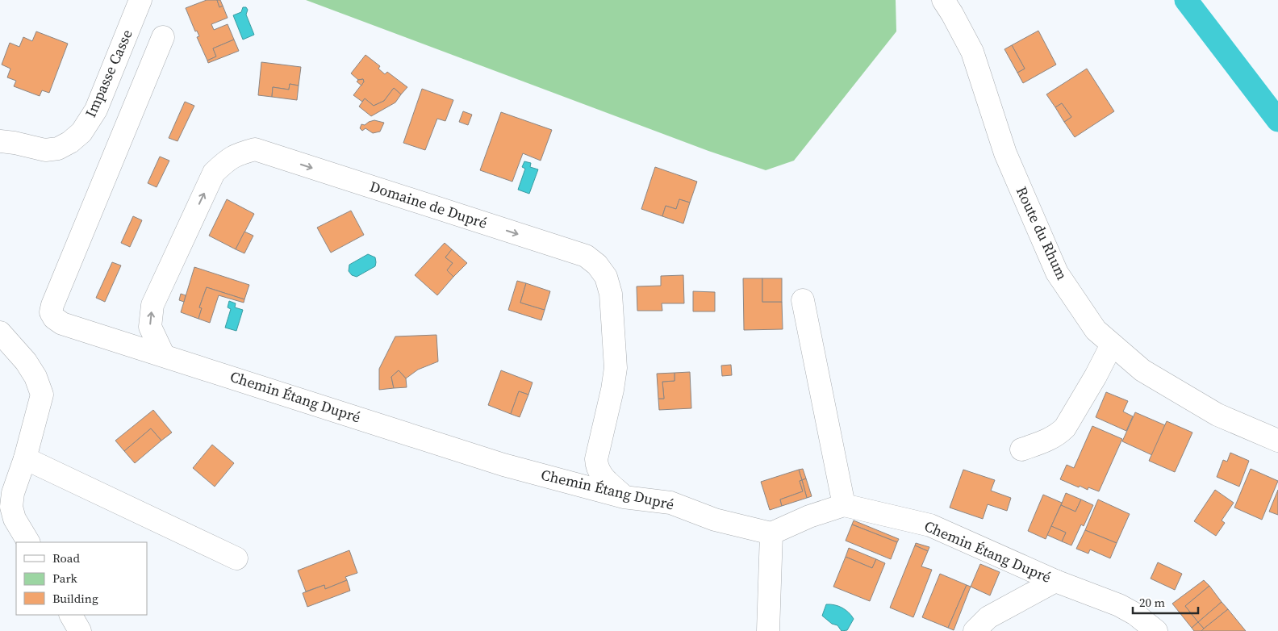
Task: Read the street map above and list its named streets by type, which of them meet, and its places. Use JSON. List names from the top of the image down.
{
  "streets": {
    "street": [
      "Impasse Casse",
      "Domaine de Dupré",
      "Route du Rhum",
      "Chemin Étang Dupré"
    ]
  },
  "crossings": [
    ["Domaine de Dupré", "Chemin Étang Dupré"]
  ],
  "legend": ["Road", "Park", "Building"],
  "scale_bar": "20 m"
}
